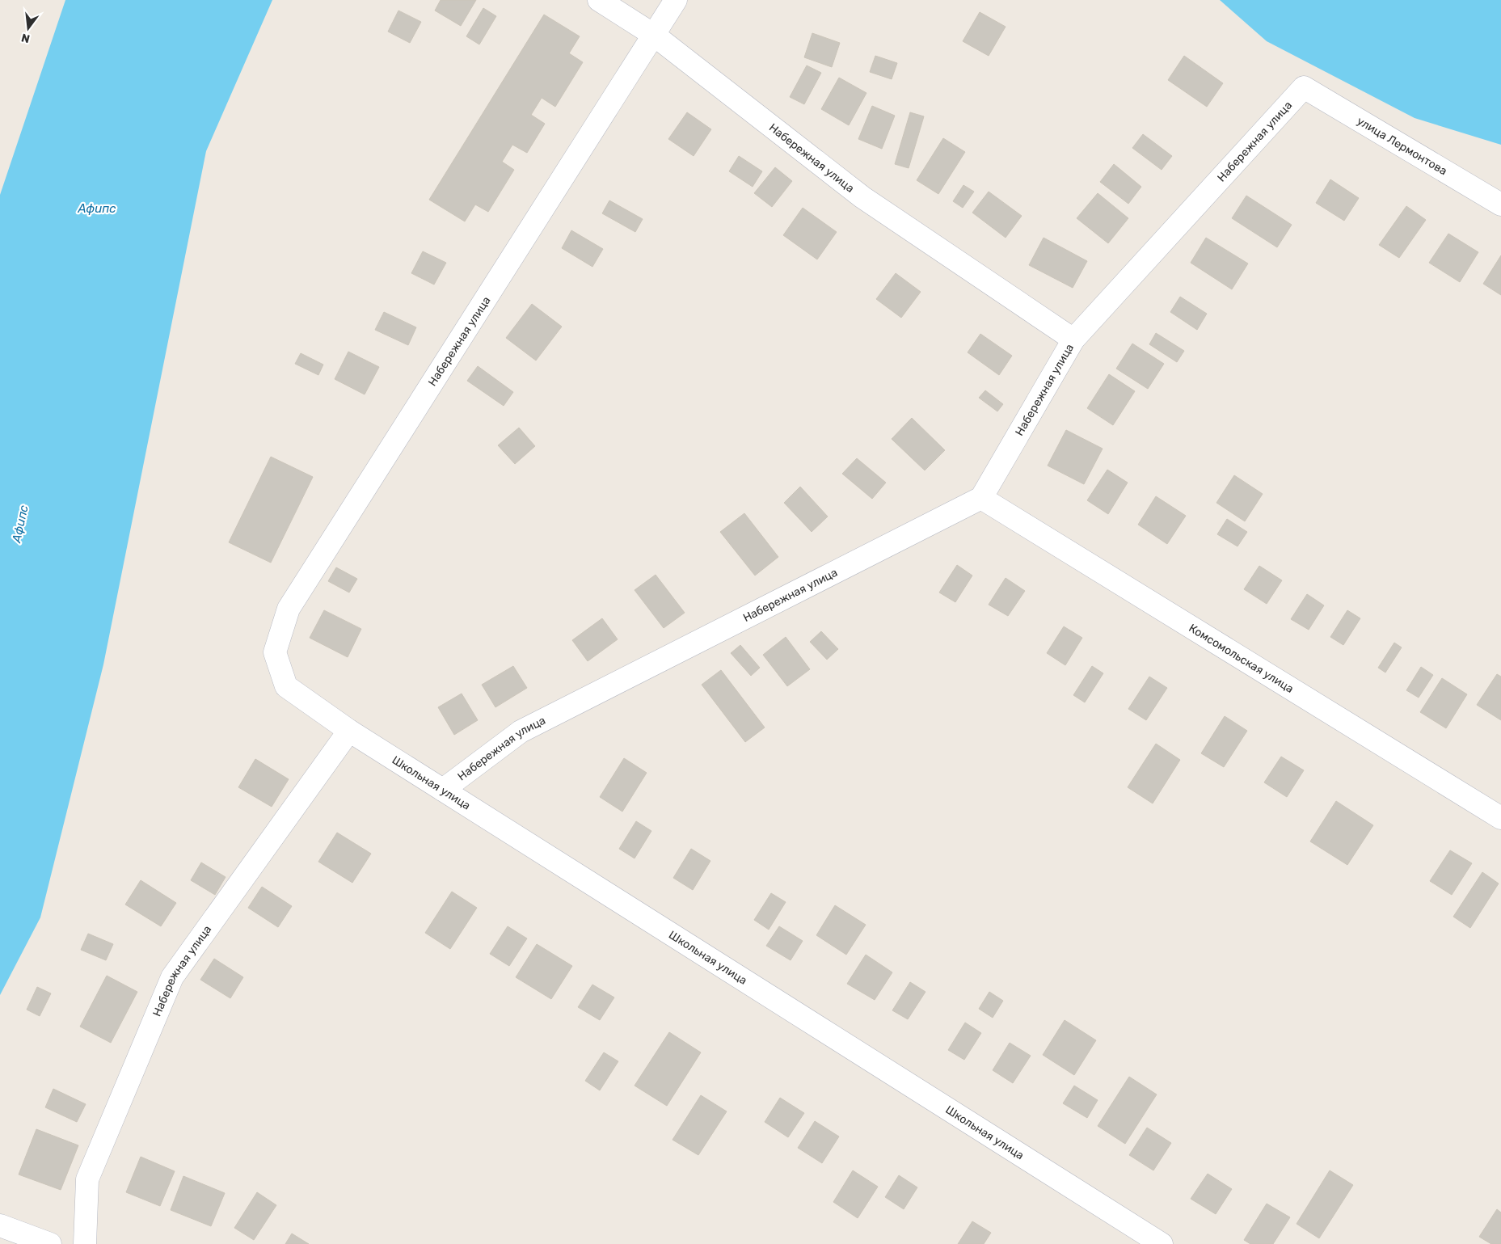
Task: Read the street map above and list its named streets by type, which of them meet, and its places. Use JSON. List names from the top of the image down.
{
  "streets": {
    "street": [
      "Набережная улица",
      "улица Лермонтова",
      "Комсомольская улица",
      "Школьная улица"
    ]
  },
  "crossings": [
    ["Набережная улица", "улица Лермонтова"],
    ["Набережная улица", "Комсомольская улица"],
    ["Набережная улица", "Школьная улица"]
  ],
  "water": ["Афипс"],
  "north": "bottom"
}
